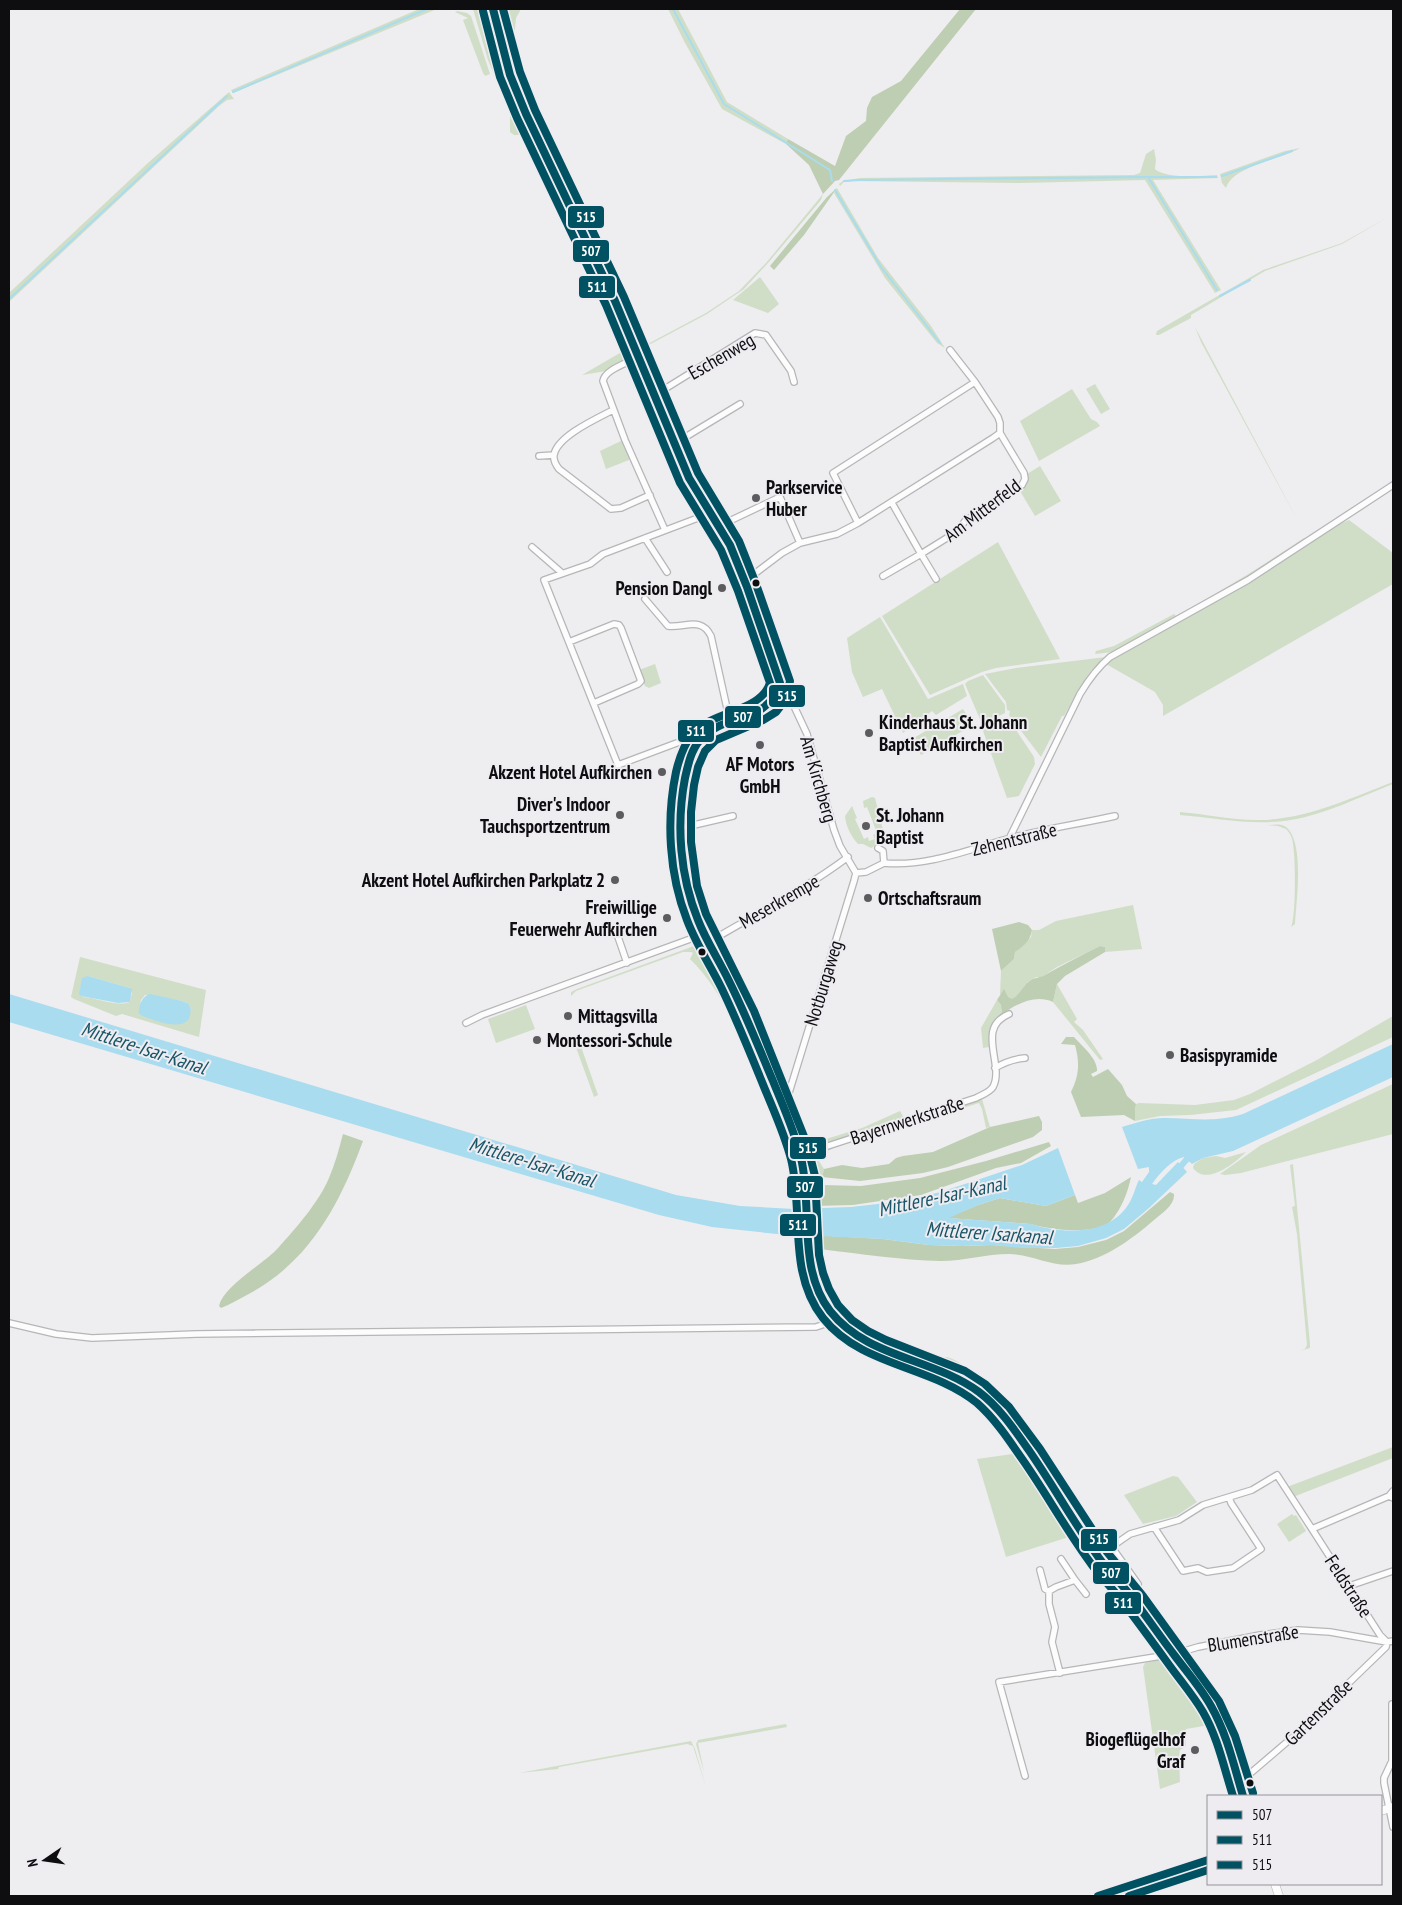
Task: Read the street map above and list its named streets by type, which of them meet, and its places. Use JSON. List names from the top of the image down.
{
  "streets": {
    "street": [
      "Eschenweg",
      "Am Mitterfeld",
      "Am Kirchberg",
      "Zehentstraße",
      "Meserkrempe",
      "Notburgaweg",
      "Bayernwerkstraße",
      "Feldstraße",
      "Blumenstraße",
      "Gartenstraße"
    ]
  },
  "crossings": [
    ["Am Kirchberg", "Meserkrempe"],
    ["Feldstraße", "Blumenstraße"],
    ["Feldstraße", "Gartenstraße"],
    ["Blumenstraße", "Gartenstraße"]
  ],
  "water": ["Mittlere-Isar-Kanal", "Mittlerer Isarkanal"],
  "places": [
    "Parkservice Huber",
    "Pension Dangl",
    "Kinderhaus St. Johann Baptist Aufkirchen",
    "AF Motors GmbH",
    "Akzent Hotel Aufkirchen",
    "Diver's Indoor Tauchsportzentrum",
    "St. Johann Baptist",
    "Akzent Hotel Aufkirchen Parkplatz 2",
    "Ortschaftsraum",
    "Freiwillige Feuerwehr Aufkirchen",
    "Mittagsvilla",
    "Montessori-Schule",
    "Basispyramide",
    "Biogeflügelhof Graf"
  ],
  "lines": ["transit line 507", "transit line 515", "transit line 511"],
  "legend": ["507", "511", "515"],
  "north": "left"
}
